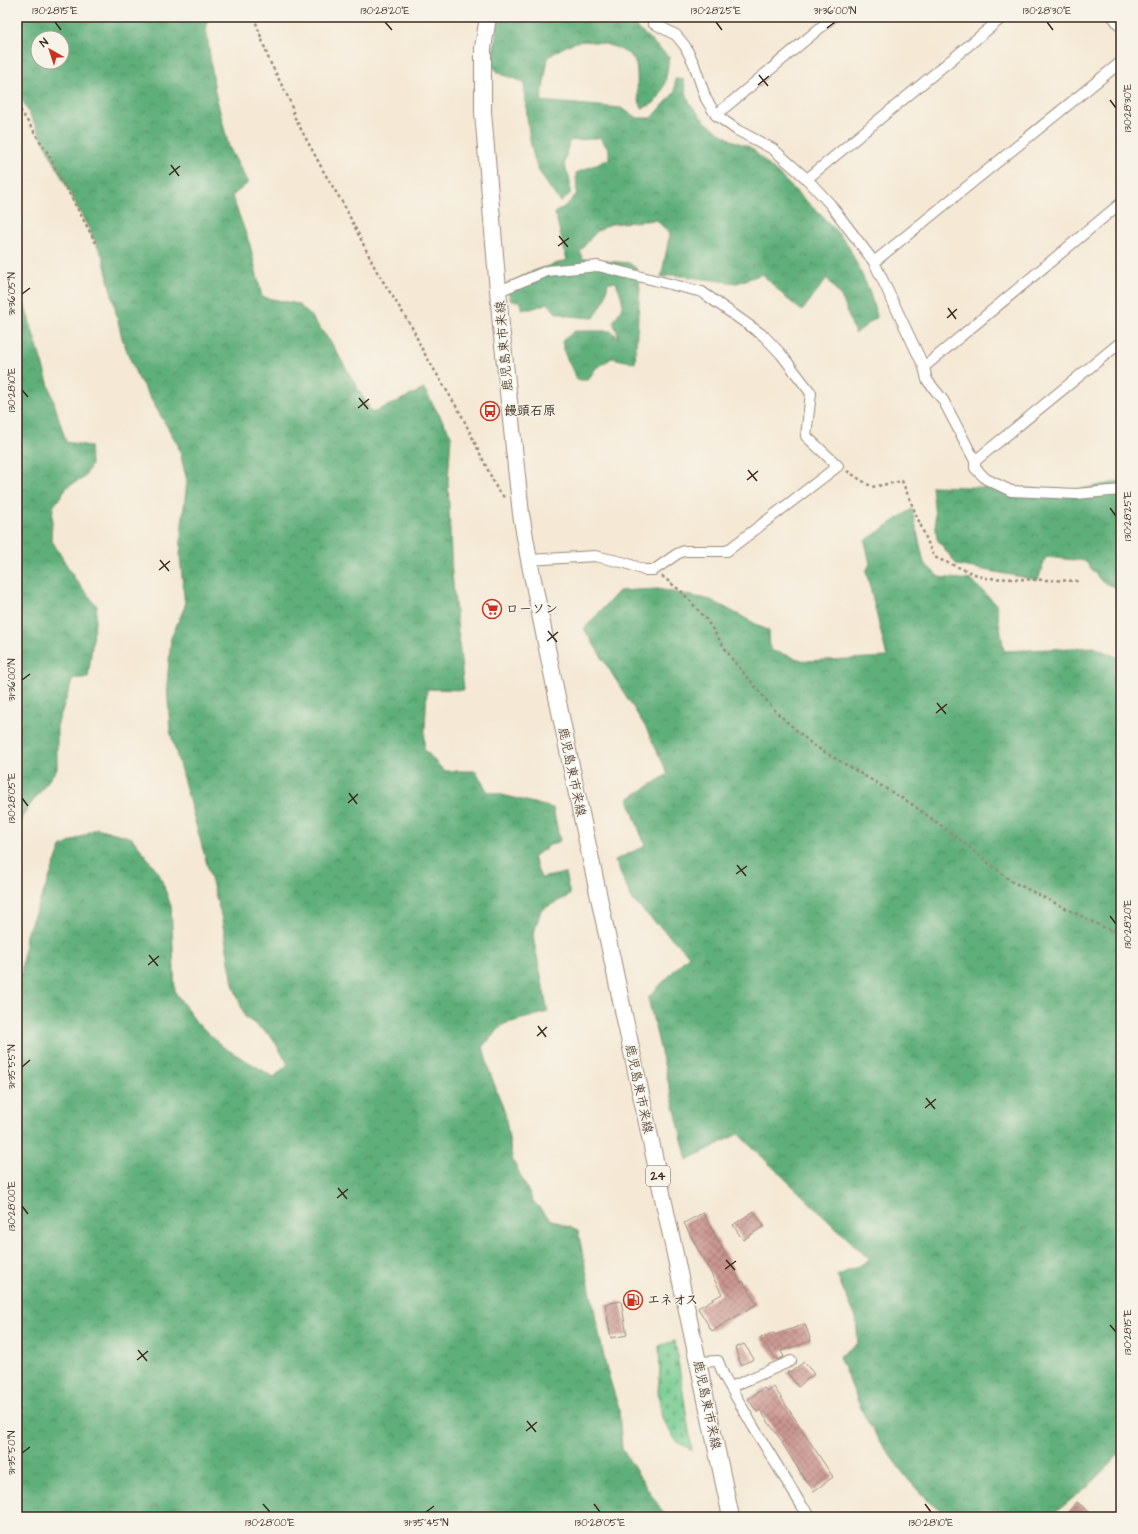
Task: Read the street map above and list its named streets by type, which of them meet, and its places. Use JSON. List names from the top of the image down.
{
  "streets": {
    "main road": ["鹿児島東市来線", "24"]
  },
  "places": {
    "bus stop": ["饅頭石原"],
    "supermarket": ["ローソン"],
    "fuel station": ["エネオス"]
  },
  "north": "top left",
  "coordinates": [
    "130°28'15\"E",
    "130°28'20\"E",
    "130°28'25\"E",
    "31°36'00\"N",
    "130°28'30\"E",
    "31°36'05\"N",
    "130°28'10\"E",
    "130°28'05\"E",
    "31°35'55\"N",
    "130°28'00\"E",
    "31°35'50\"N",
    "31°35'45\"N"
  ]
}
